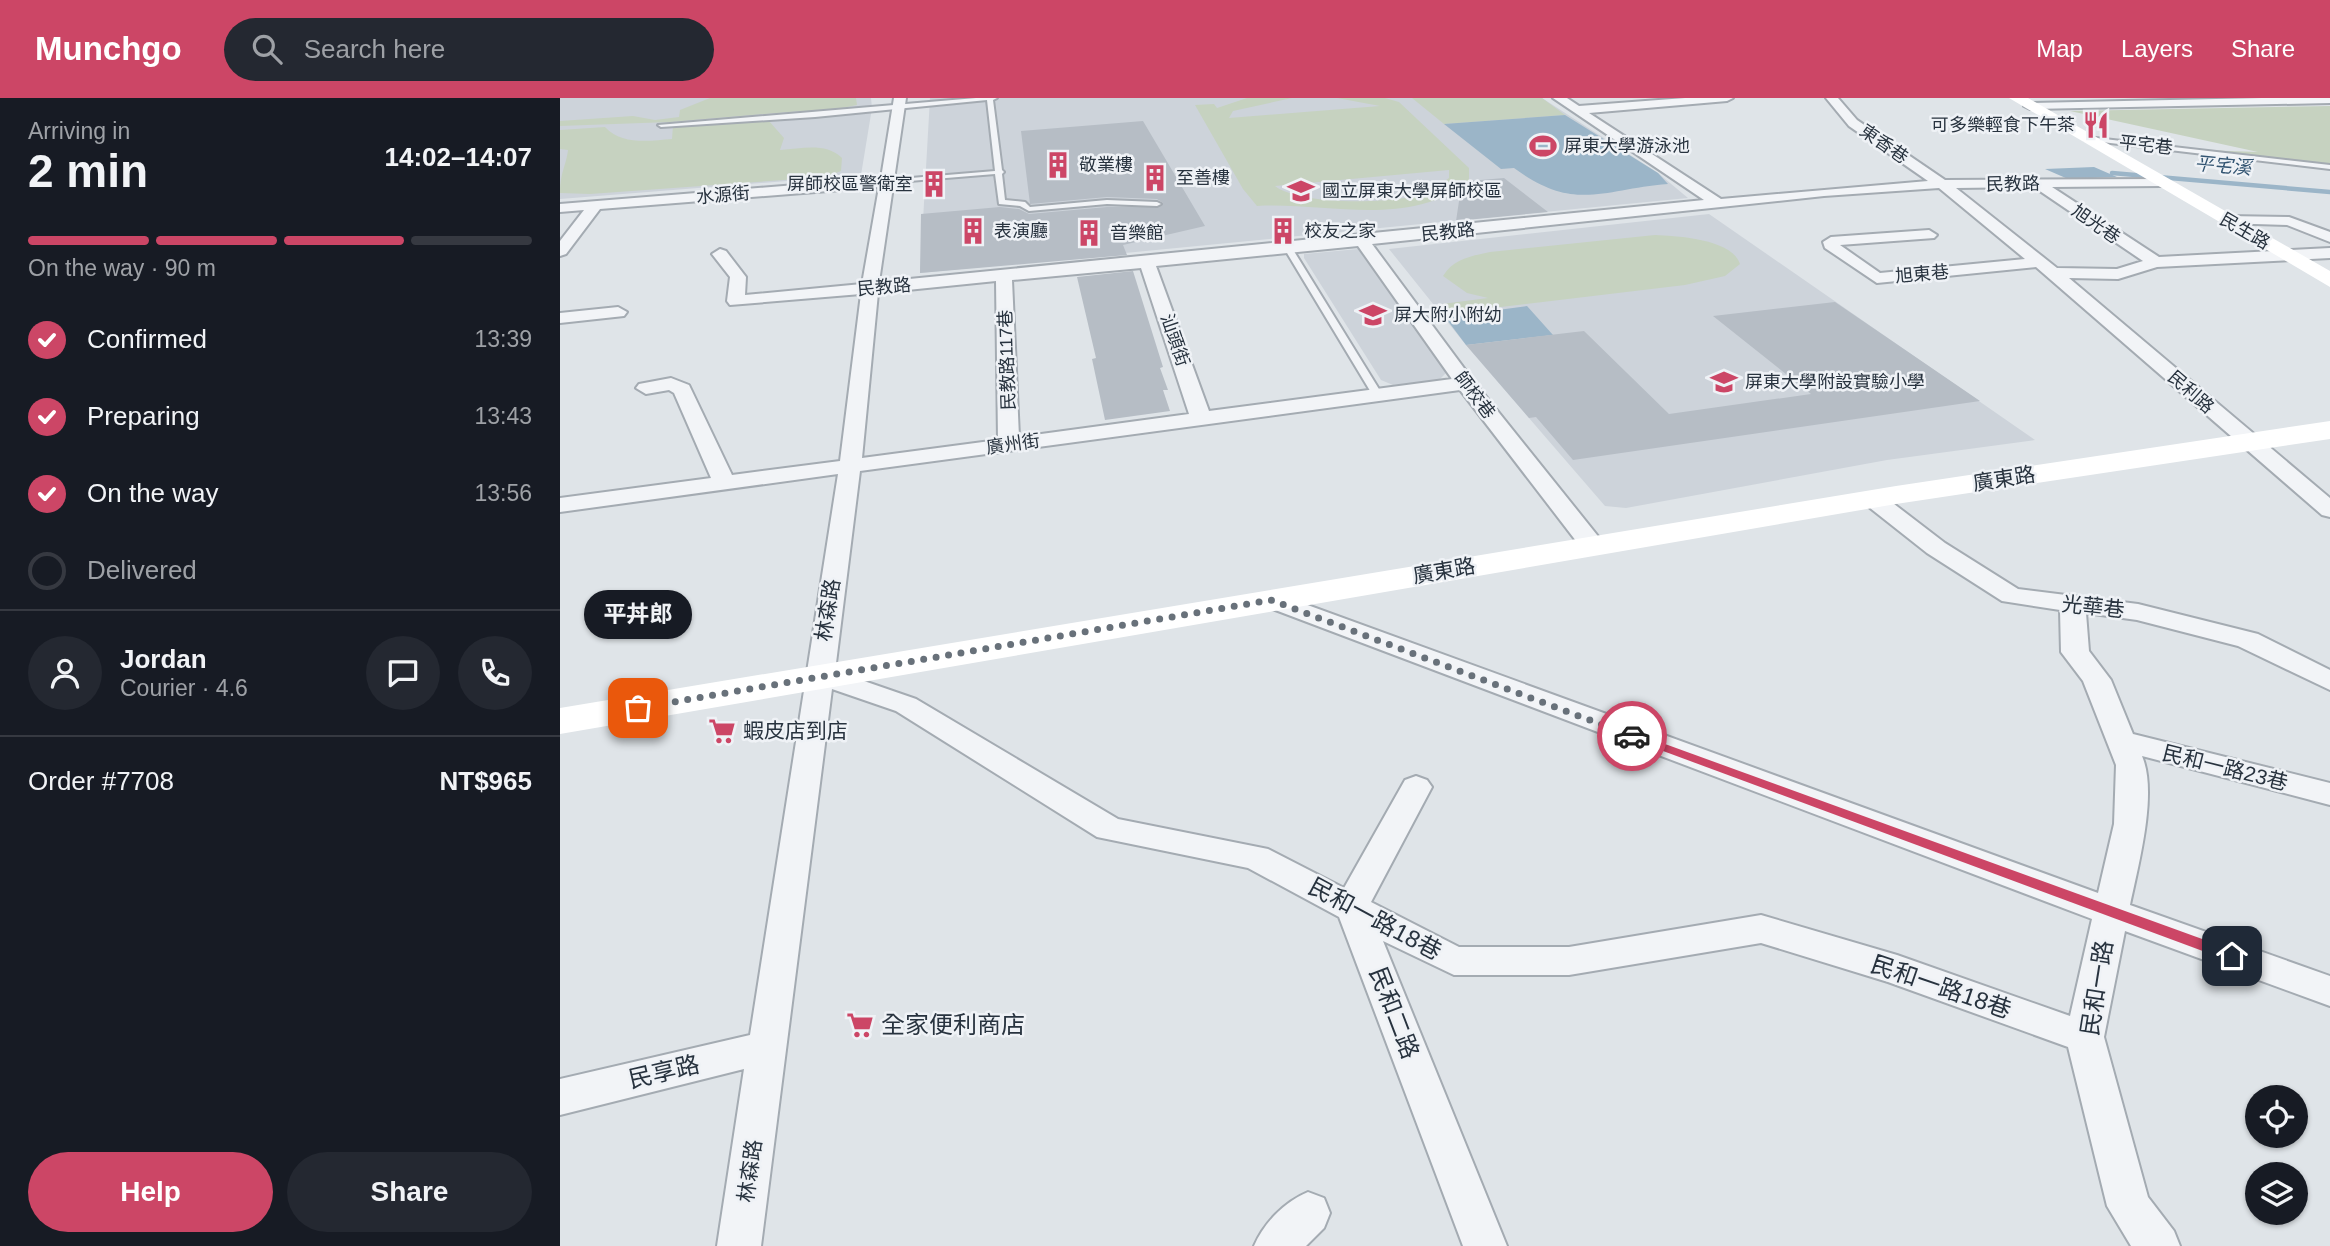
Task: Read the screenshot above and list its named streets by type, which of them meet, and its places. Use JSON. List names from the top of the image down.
{
  "streets": {
    "street": [
      "東香巷",
      "民教路",
      "水源街",
      "旭光巷",
      "民生路",
      "旭東巷",
      "汕頭街",
      "民教路117巷",
      "民利路",
      "師校巷",
      "廣州街",
      "廣東路",
      "光華巷",
      "林森路",
      "民和一路23巷",
      "民和一路18巷",
      "民和一路",
      "民和二路",
      "民享路"
    ],
    "lane": ["平宅巷"]
  },
  "crossings": [
    ["東香巷", "民教路"],
    ["平宅巷", "民生路"],
    ["民教路", "旭光巷"],
    ["民教路", "民生路"],
    ["民教路", "汕頭街"],
    ["民教路", "民教路117巷"],
    ["民教路", "師校巷"],
    ["民教路", "林森路"],
    ["水源街", "林森路"],
    ["旭光巷", "旭東巷"],
    ["民生路", "旭東巷"],
    ["旭東巷", "民利路"],
    ["汕頭街", "廣州街"],
    ["民教路117巷", "廣州街"],
    ["民利路", "廣東路"],
    ["師校巷", "廣州街"],
    ["師校巷", "廣東路"],
    ["廣州街", "林森路"],
    ["廣東路", "光華巷"],
    ["廣東路", "林森路"],
    ["廣東路", "民和一路18巷"],
    ["光華巷", "民和一路"],
    ["林森路", "民和一路18巷"],
    ["林森路", "民享路"],
    ["民和一路23巷", "民和一路"],
    ["民和一路18巷", "民和一路"],
    ["民和一路18巷", "民和二路"]
  ],
  "water": ["平宅溪"],
  "places": {
    "restaurant": ["可多樂輕食下午茶"],
    "sports": ["屏東大學游泳池"],
    "building": [
      "敬業樓",
      "至善樓",
      "屏師校區警衛室",
      "表演廳",
      "校友之家",
      "音樂館"
    ],
    "school or university": ["國立屏東大學屏師校區", "屏大附小附幼", "屏東大學附設實驗小學"],
    "other": ["平丼郎"],
    "supermarket": ["蝦皮店到店", "全家便利商店"]
  },
  "page": {
    "header": "Munchgo",
    "search": "Search here",
    "nav": ["Map", "Layers", "Share"],
    "heading": ["2 min", "Arriving in", "14:02–14:07"],
    "panel": [
      "Jordan",
      "Courier · 4.6",
      "Order #7708",
      "NT$965"
    ],
    "bar": "On the way · 90 m",
    "list": [
      ["Confirmed", "13:39"],
      ["Preparing", "13:43"],
      ["On the way", "13:56"],
      "Delivered"
    ],
    "bubble": "平丼郎",
    "buttons": ["Help", "Share"]
  }
}
